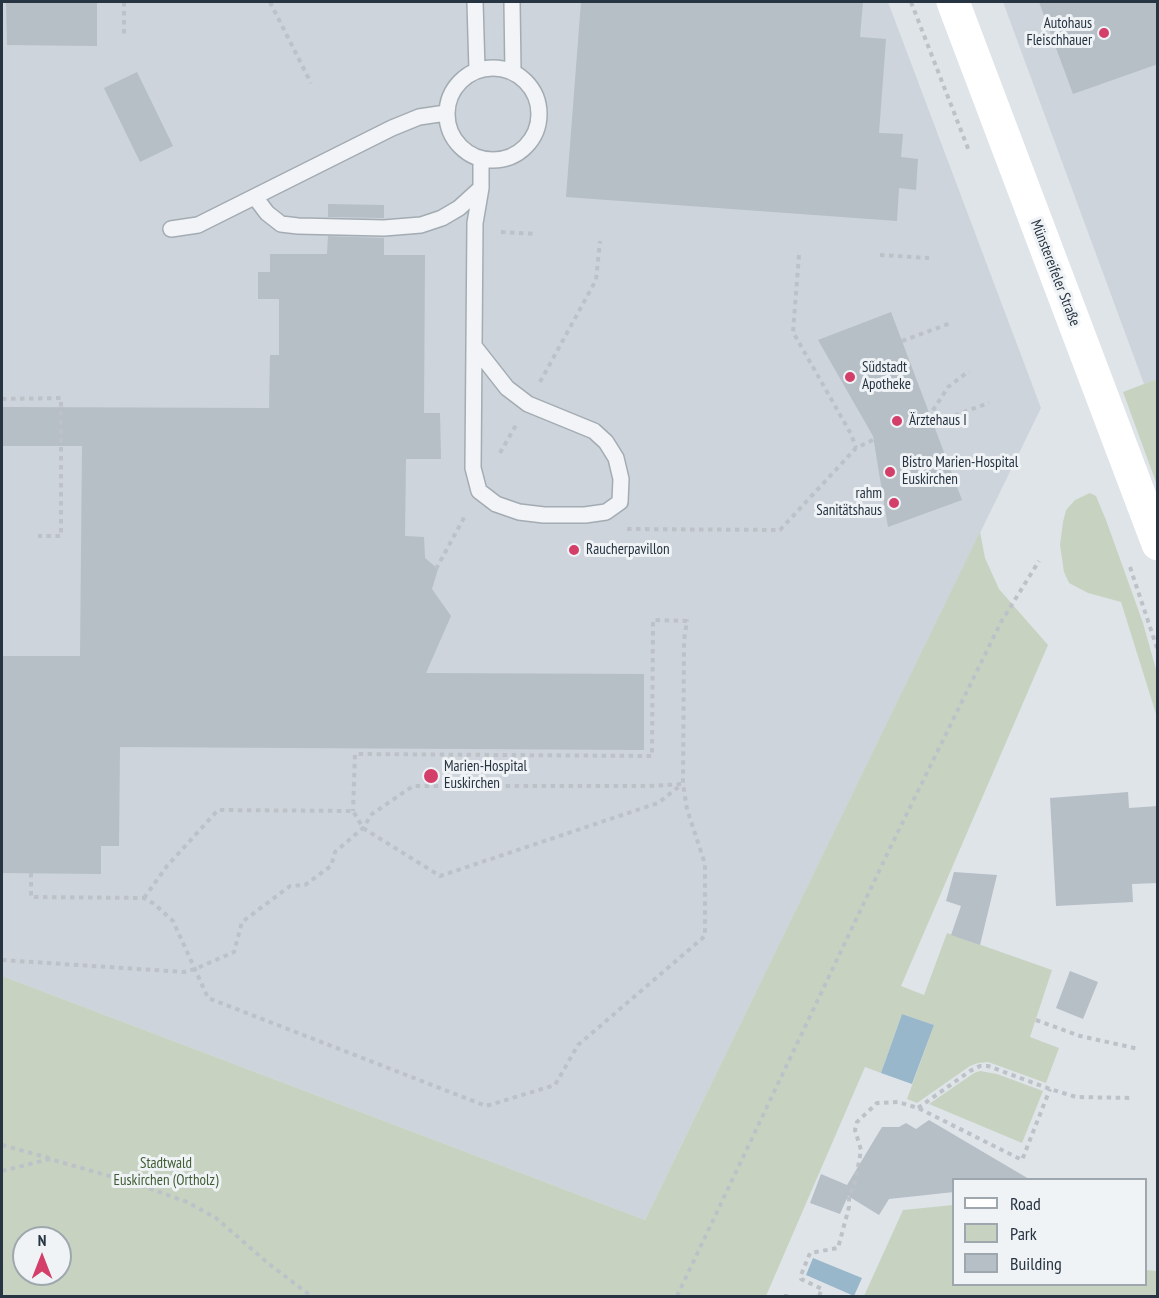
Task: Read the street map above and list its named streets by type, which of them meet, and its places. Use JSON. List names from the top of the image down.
{
  "streets": {
    "street": ["Münstereifeler Straße"]
  },
  "parks": ["Stadtwald Euskirchen (Ortholz)"],
  "places": [
    "Autohaus Fleischhauer",
    "Südstadt Apotheke",
    "Ärztehaus I",
    "Bistro Marien-Hospital Euskirchen",
    "rahm Sanitätshaus",
    "Raucherpavillon",
    "Marien-Hospital Euskirchen"
  ],
  "legend": ["Road", "Park", "Building"],
  "north": "top"
}
